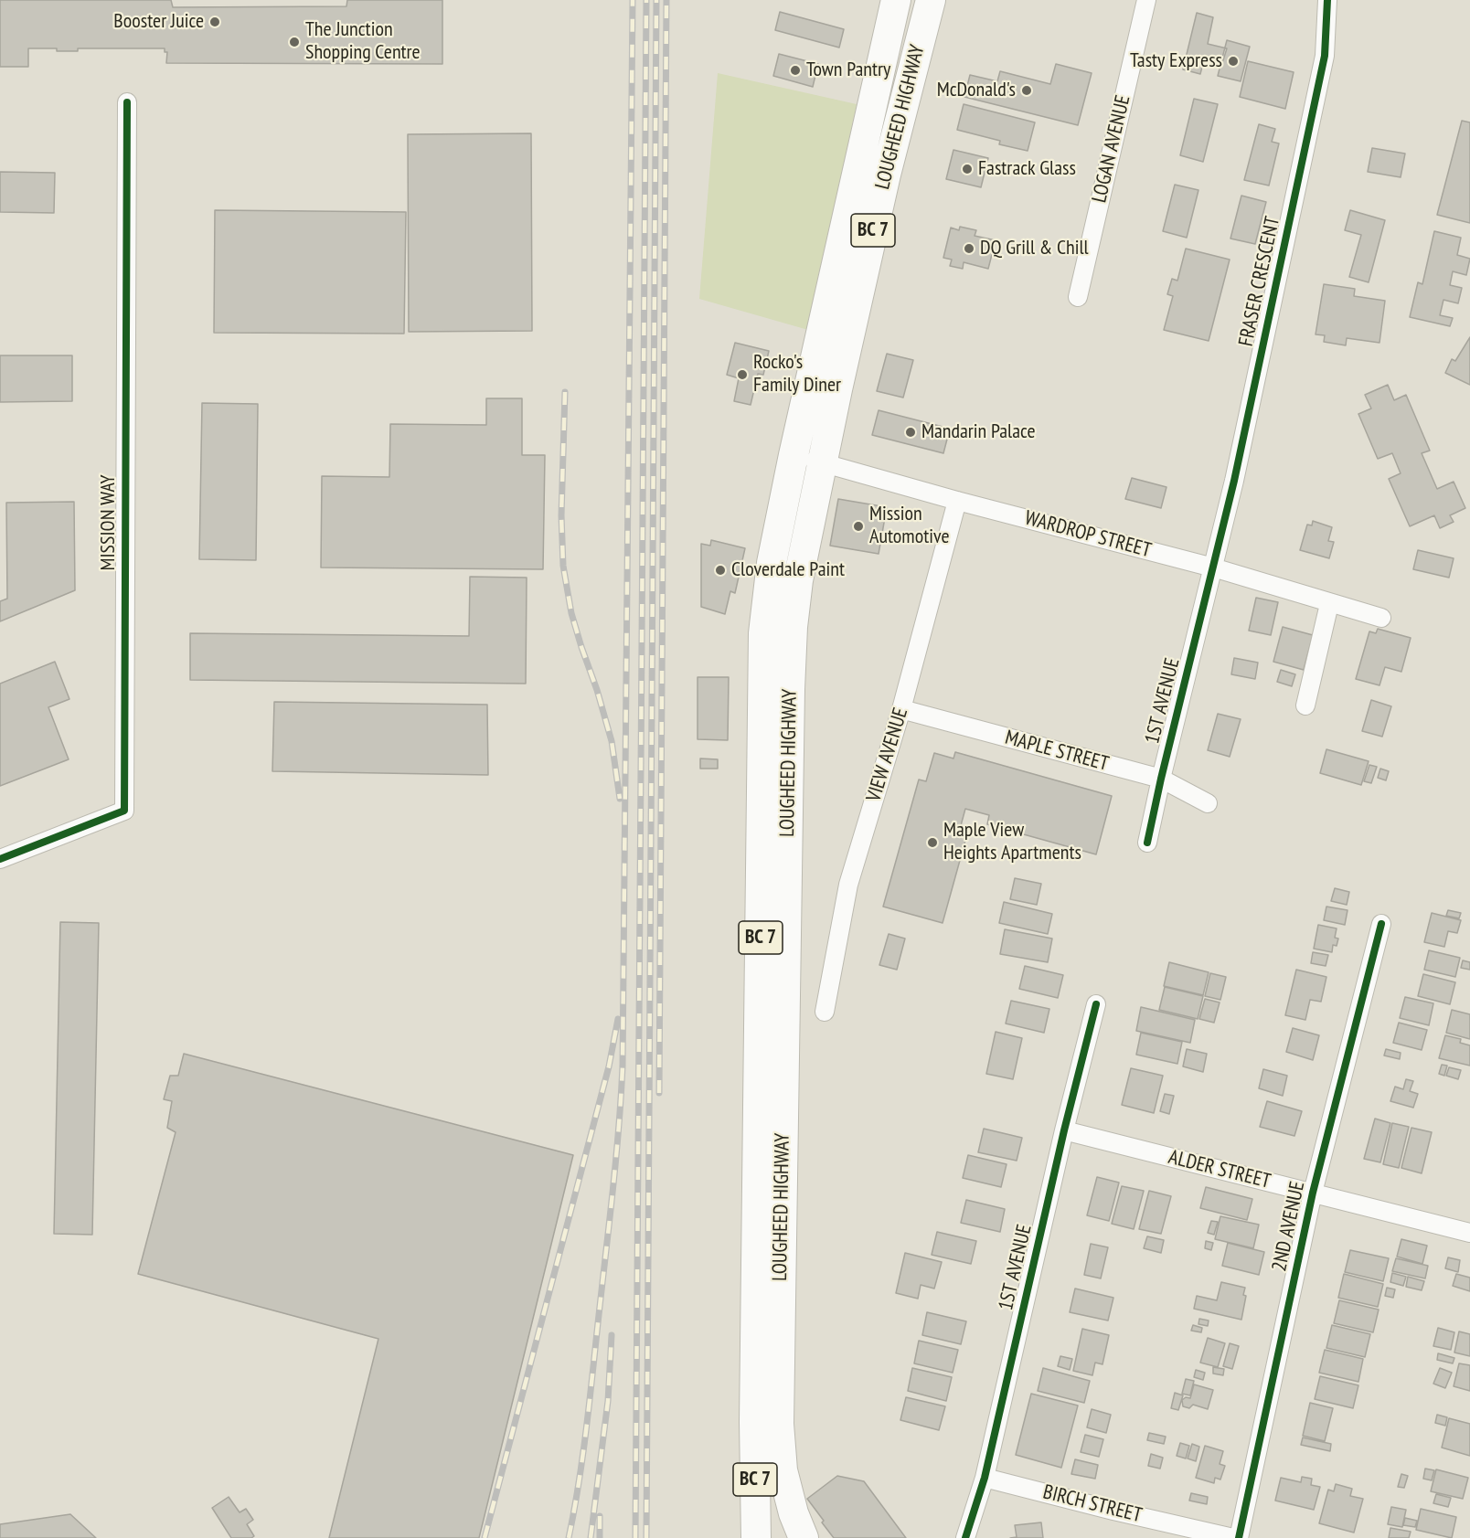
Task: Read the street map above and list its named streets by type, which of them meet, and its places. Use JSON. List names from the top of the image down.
{
  "streets": {
    "main road": ["LOUGHEED HIGHWAY", "BC 7"],
    "street": [
      "LOGAN AVENUE",
      "FRASER CRESCENT",
      "MISSION WAY",
      "WARDROP STREET",
      "1ST AVENUE",
      "MAPLE STREET",
      "VIEW AVENUE",
      "ALDER STREET",
      "2ND AVENUE",
      "BIRCH STREET"
    ]
  },
  "crossings": [
    ["LOUGHEED HIGHWAY", "WARDROP STREET"],
    ["FRASER CRESCENT", "WARDROP STREET"],
    ["FRASER CRESCENT", "1ST AVENUE"],
    ["WARDROP STREET", "1ST AVENUE"],
    ["WARDROP STREET", "VIEW AVENUE"],
    ["1ST AVENUE", "MAPLE STREET"],
    ["1ST AVENUE", "ALDER STREET"],
    ["1ST AVENUE", "BIRCH STREET"],
    ["MAPLE STREET", "VIEW AVENUE"],
    ["ALDER STREET", "2ND AVENUE"]
  ],
  "places": [
    "Booster Juice",
    "The Junction Shopping Centre",
    "Tasty Express",
    "Town Pantry",
    "McDonald's",
    "Fastrack Glass",
    "DQ Grill & Chill",
    "Rocko's Family Diner",
    "Mandarin Palace",
    "Mission Automotive",
    "Cloverdale Paint",
    "Maple View Heights Apartments"
  ]
}
